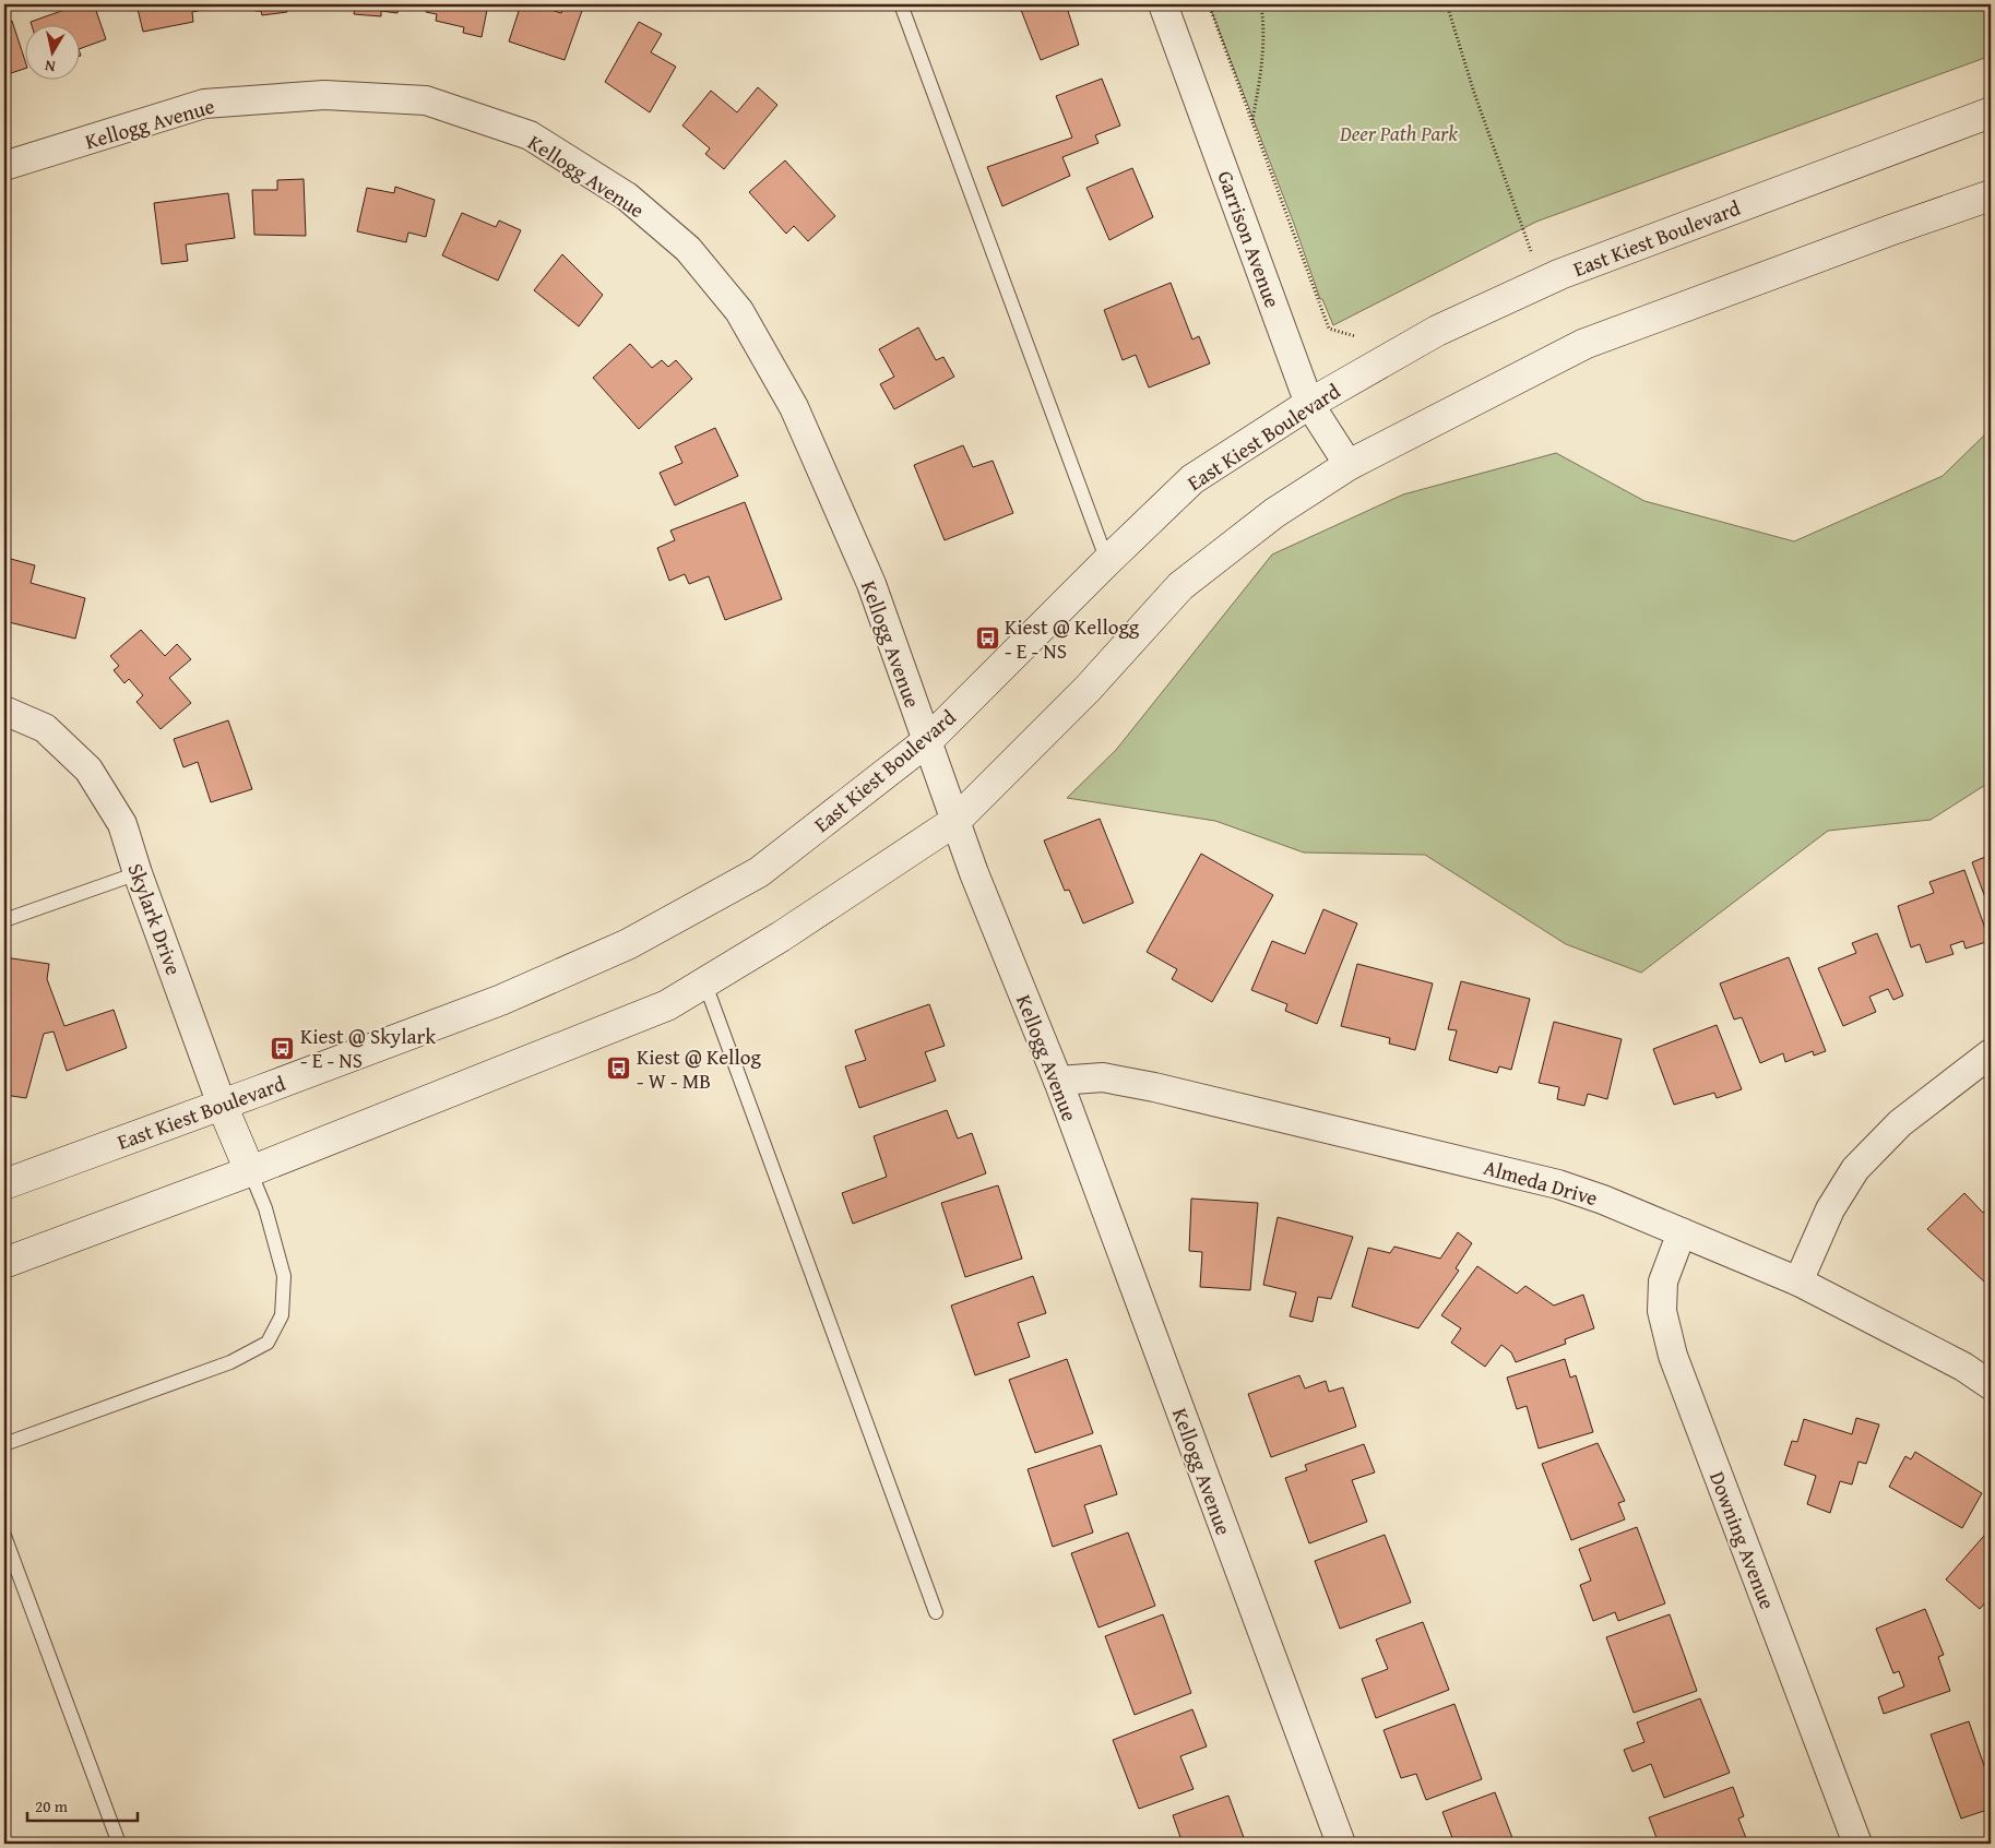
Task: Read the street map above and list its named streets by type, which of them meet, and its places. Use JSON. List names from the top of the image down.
{
  "streets": {
    "main road": ["East Kiest Boulevard", "Skylark Drive"],
    "street": [
      "Kellogg Avenue",
      "Garrison Avenue",
      "Almeda Drive",
      "Downing Avenue"
    ]
  },
  "crossings": [
    ["Kellogg Avenue", "East Kiest Boulevard"],
    ["Kellogg Avenue", "Almeda Drive"],
    ["East Kiest Boulevard", "Garrison Avenue"],
    ["East Kiest Boulevard", "Skylark Drive"],
    ["Almeda Drive", "Downing Avenue"]
  ],
  "parks": ["Deer Path Park"],
  "places": {
    "bus stop": ["Kiest @ Kellogg - E - NS", "Kiest @ Skylark - E - NS", "Kiest @ Kellog - W - MB"]
  },
  "scale_bar": "20 m",
  "north": "bottom"
}
